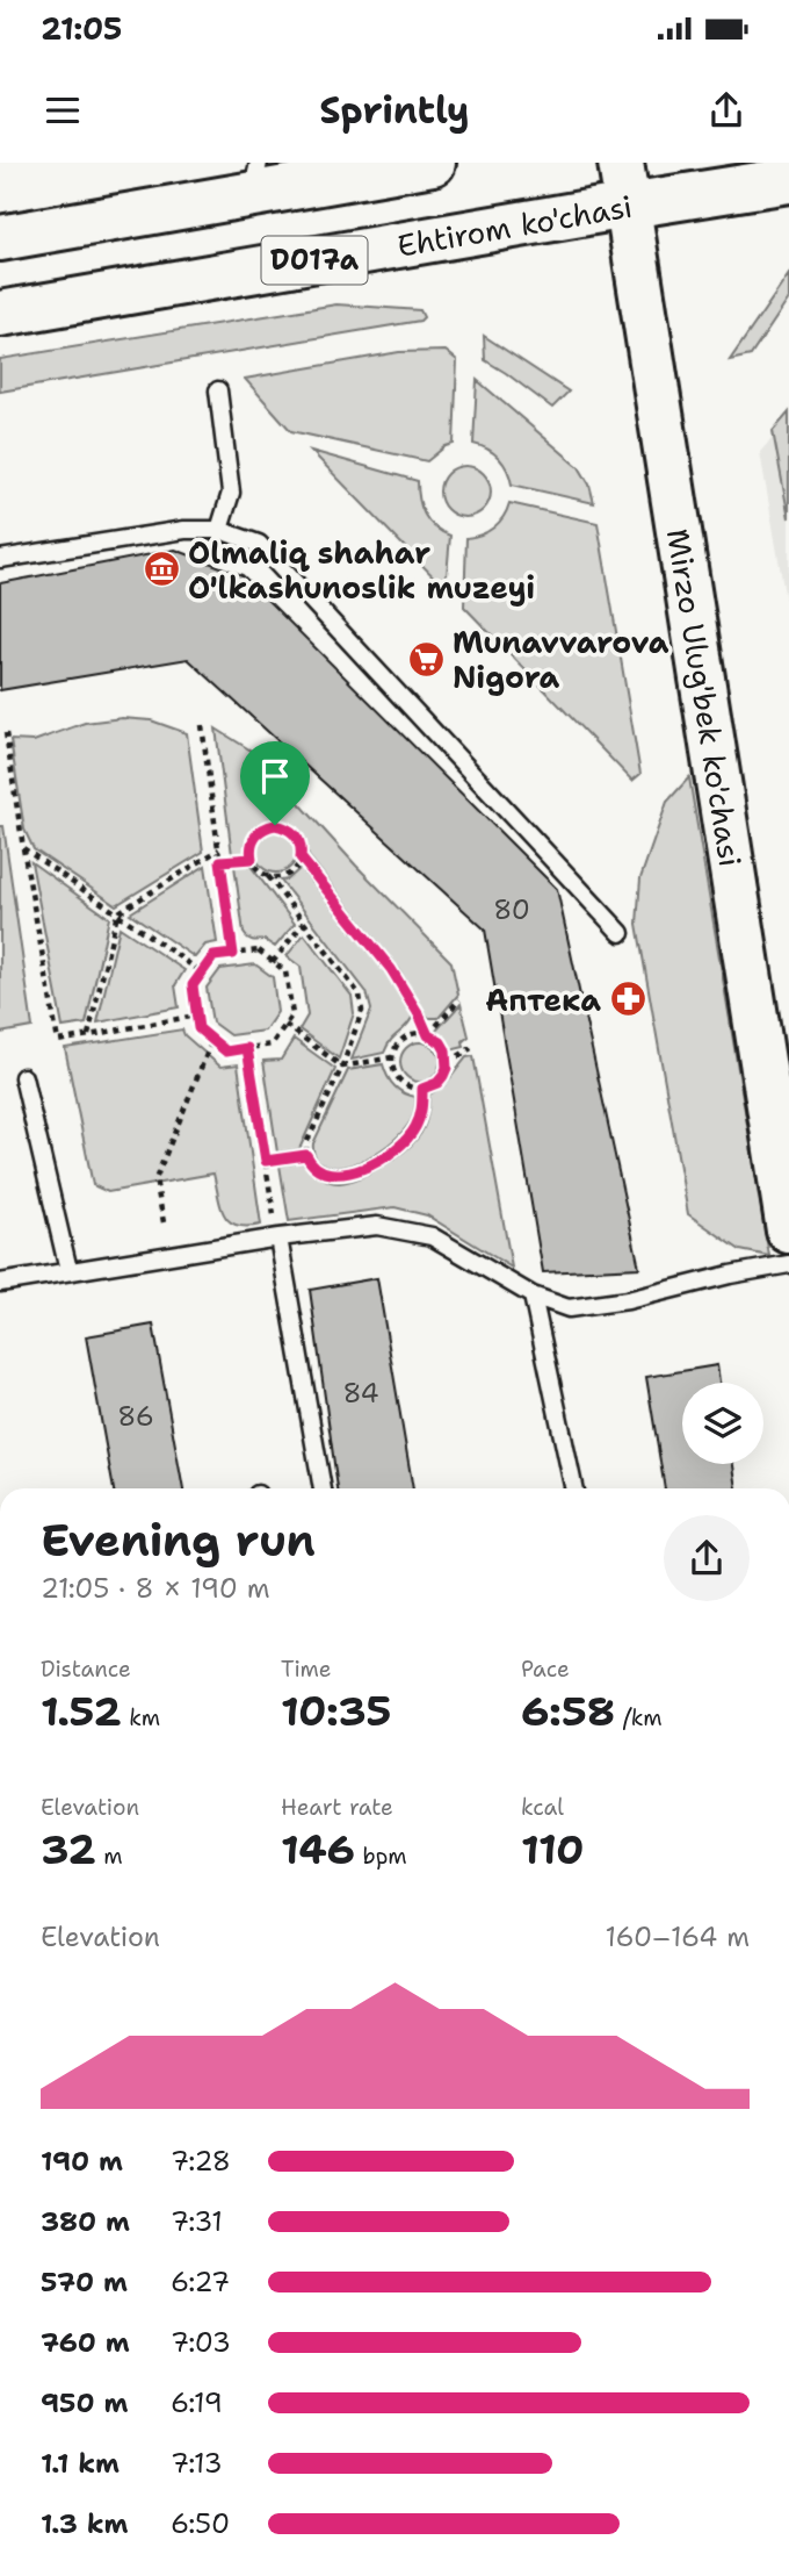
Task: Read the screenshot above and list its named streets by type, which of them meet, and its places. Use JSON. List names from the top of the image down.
{
  "streets": {
    "main road": ["Ehtirom ko'chasi", "D017a", "Mirzo Ulug'bek ko'chasi"]
  },
  "crossings": [
    ["Ehtirom ko'chasi", "Mirzo Ulug'bek ko'chasi"]
  ],
  "places": {
    "museum": ["Olmaliq shahar O'lkashunoslik muzeyi"],
    "supermarket": ["Munavvarova Nigora"],
    "pharmacy": ["Аптека"]
  },
  "house_numbers": ["80", "84", "86"],
  "page": {
    "status": "21:05",
    "header": "Sprintly",
    "heading": ["Evening run", "21:05 · 8 × 190 m"],
    "stats": [
      ["Distance", "1.52 km"],
      ["Time", "10:35"],
      ["Pace", "6:58 /km"],
      ["Elevation", "32 m"],
      ["Heart rate", "146 bpm"],
      ["kcal", "110"]
    ],
    "chart": ["Elevation", "160–164 m"],
    "list": [
      {
        "name": "190 m",
        "note": "7:28"
      },
      {
        "name": "380 m",
        "note": "7:31"
      },
      {
        "name": "570 m",
        "note": "6:27"
      },
      {
        "name": "760 m",
        "note": "7:03"
      },
      {
        "name": "950 m",
        "note": "6:19"
      },
      {
        "name": "1.1 km",
        "note": "7:13"
      },
      {
        "name": "1.3 km",
        "note": "6:50"
      }
    ]
  }
}
